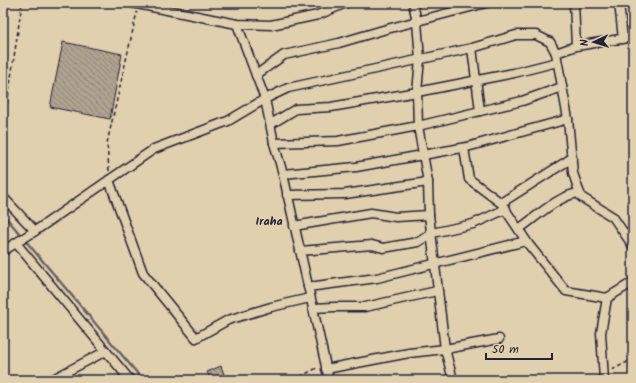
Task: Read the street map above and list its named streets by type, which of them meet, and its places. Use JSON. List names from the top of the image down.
{
  "districts": ["Iraha"],
  "scale_bar": "50 m",
  "north": "left"
}
